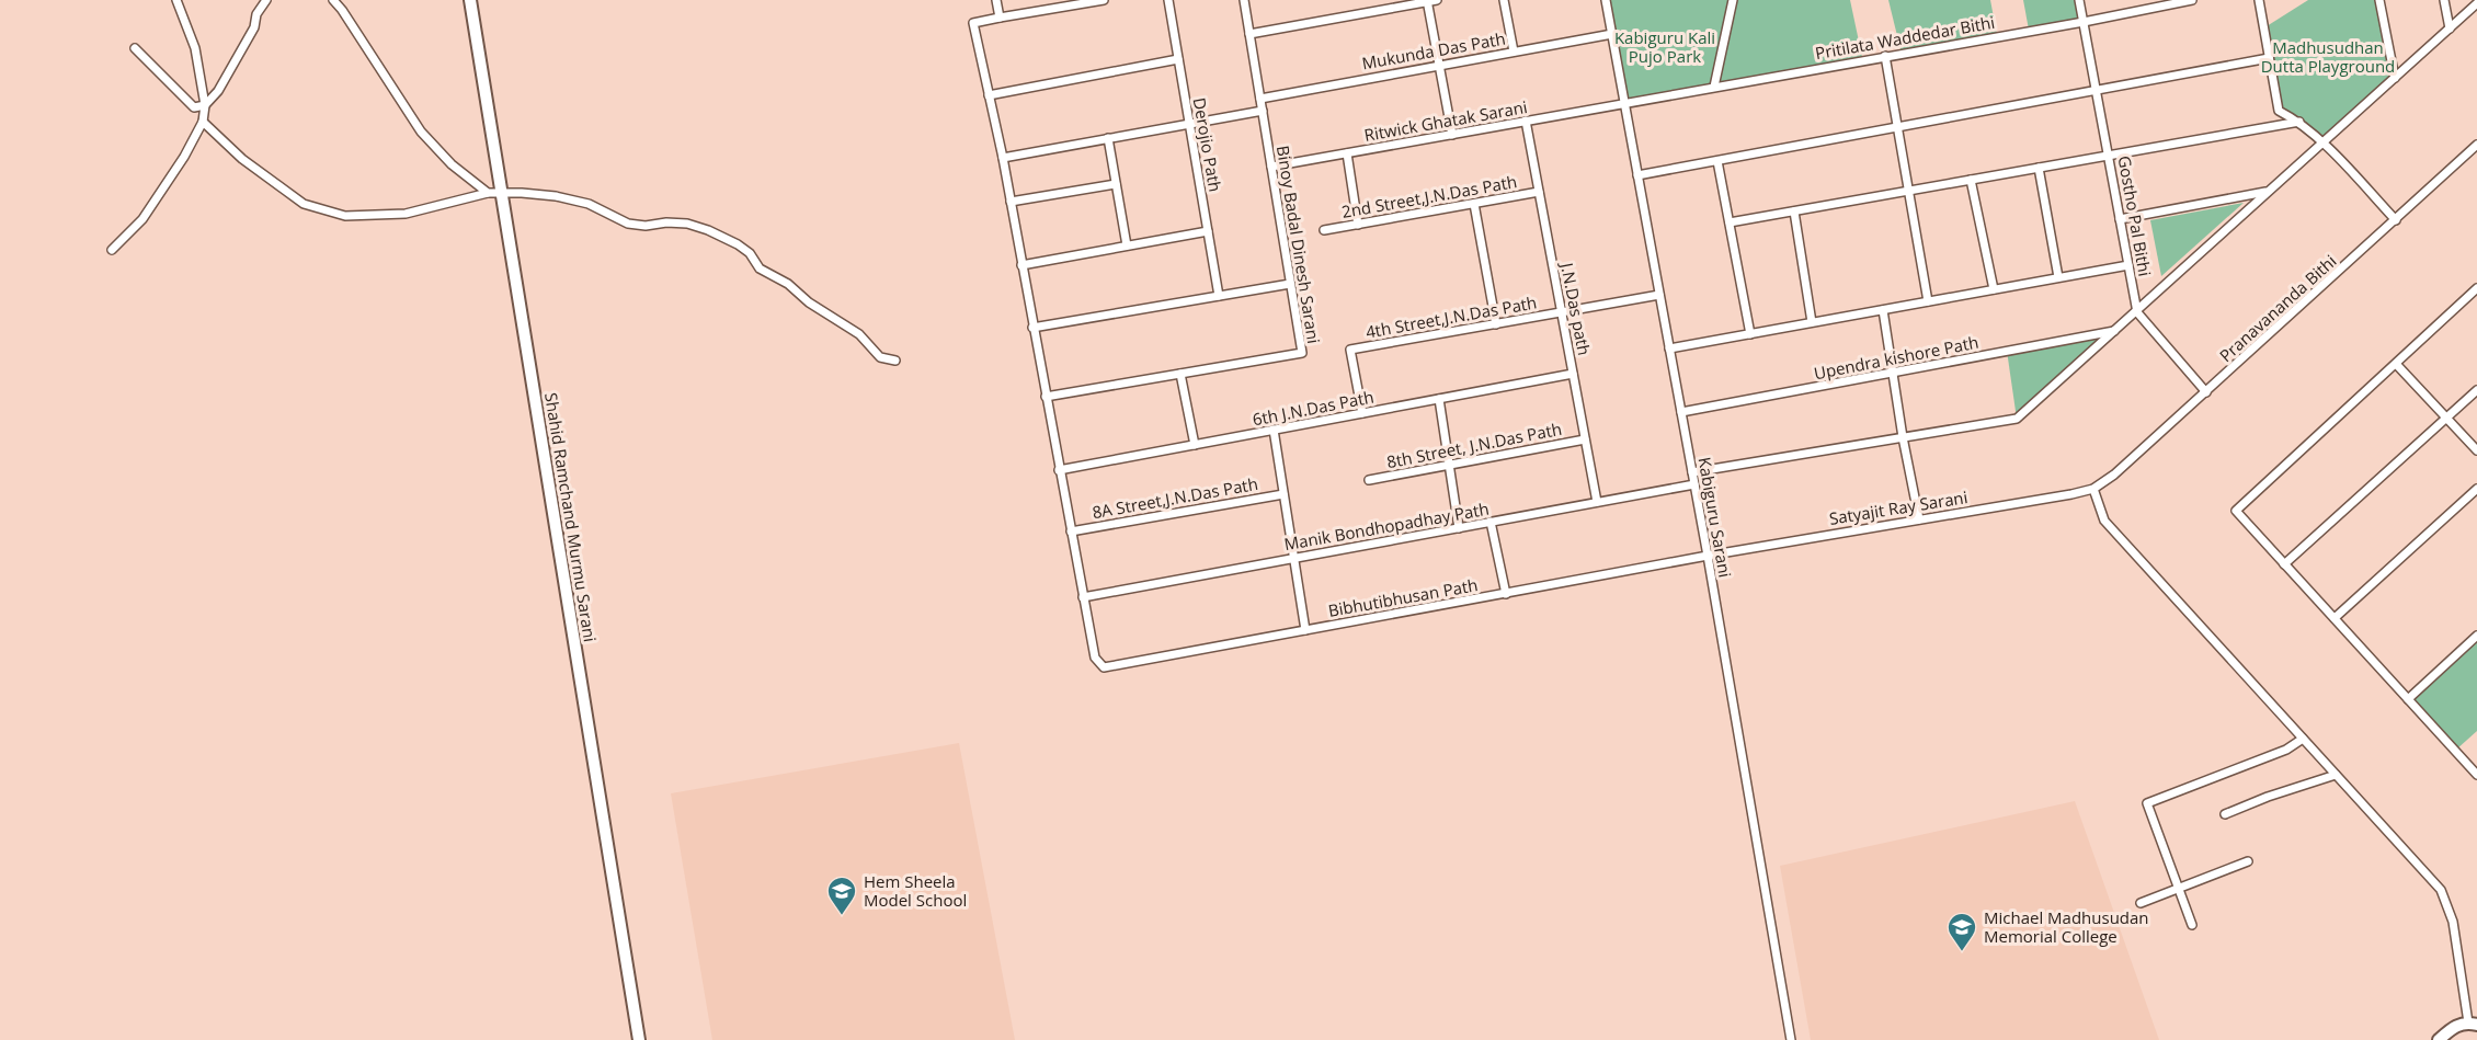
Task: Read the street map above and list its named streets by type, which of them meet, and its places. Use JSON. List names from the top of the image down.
{
  "streets": {
    "street": [
      "Pritilata Waddedar Bithi",
      "Mukunda Das Path",
      "Ritwick Ghatak Sarani",
      "Derojio Path",
      "2nd Street,J.N.Das Path",
      "Gostho Pal Bithi",
      "Binoy Badal Dinesh Sarani",
      "Pranavananda Bithi",
      "J.N.Das path",
      "4th Street,J.N.Das Path",
      "Upendra kishore Path",
      "6th J.N.Das Path",
      "8th Street, J.N.Das Path",
      "8A Street,J.N.Das Path",
      "Satyajit Ray Sarani",
      "Shahid Ramchand Murmu Sarani",
      "Kabiguru Sarani",
      "Manik Bondhopadhay Path",
      "Bibhutibhusan Path"
    ]
  },
  "crossings": [
    ["Pritilata Waddedar Bithi", "Ritwick Ghatak Sarani"],
    ["Pritilata Waddedar Bithi", "Gostho Pal Bithi"],
    ["Pritilata Waddedar Bithi", "Kabiguru Sarani"],
    ["Mukunda Das Path", "Binoy Badal Dinesh Sarani"],
    ["Mukunda Das Path", "Kabiguru Sarani"],
    ["Ritwick Ghatak Sarani", "Binoy Badal Dinesh Sarani"],
    ["Ritwick Ghatak Sarani", "J.N.Das path"],
    ["Ritwick Ghatak Sarani", "Kabiguru Sarani"],
    ["2nd Street,J.N.Das Path", "J.N.Das path"],
    ["Pranavananda Bithi", "Satyajit Ray Sarani"],
    ["J.N.Das path", "4th Street,J.N.Das Path"],
    ["J.N.Das path", "6th J.N.Das Path"],
    ["J.N.Das path", "8th Street, J.N.Das Path"],
    ["J.N.Das path", "Manik Bondhopadhay Path"],
    ["4th Street,J.N.Das Path", "6th J.N.Das Path"],
    ["4th Street,J.N.Das Path", "Kabiguru Sarani"],
    ["Upendra kishore Path", "Kabiguru Sarani"],
    ["Satyajit Ray Sarani", "Kabiguru Sarani"],
    ["Satyajit Ray Sarani", "Bibhutibhusan Path"],
    ["Kabiguru Sarani", "Manik Bondhopadhay Path"],
    ["Kabiguru Sarani", "Bibhutibhusan Path"],
    ["Manik Bondhopadhay Path", "Bibhutibhusan Path"]
  ],
  "parks": ["Kabiguru Kali Pujo Park", "Madhusudhan Dutta Playground"],
  "places": {
    "school or university": ["Hem Sheela Model School", "Michael Madhusudan Memorial College"]
  }
}
